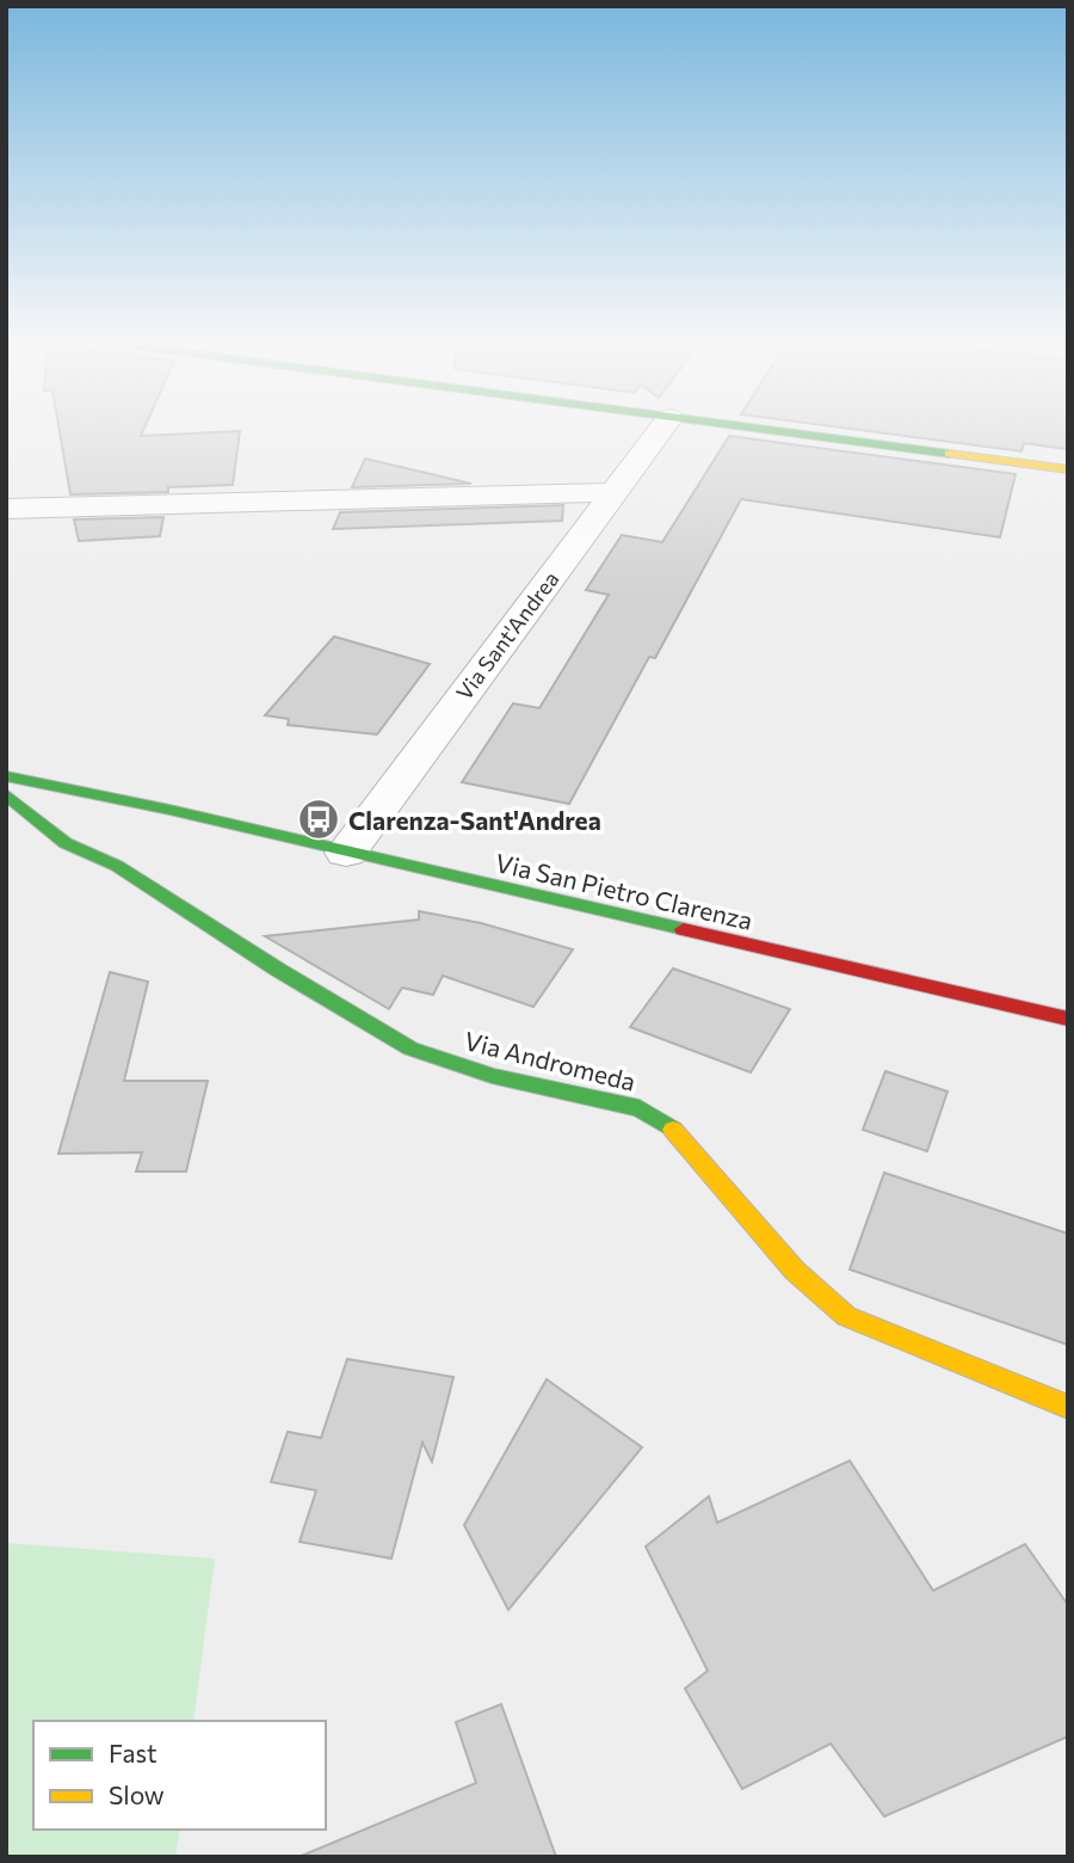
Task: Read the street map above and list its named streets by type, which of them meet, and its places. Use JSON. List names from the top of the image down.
{
  "streets": {
    "main road": ["Via San Pietro Clarenza", "Via Andromeda"],
    "street": ["Via Sant'Andrea"]
  },
  "crossings": [
    ["Via Sant'Andrea", "Via San Pietro Clarenza"]
  ],
  "places": {
    "bus stop": ["Clarenza-Sant'Andrea"]
  },
  "legend": ["Fast", "Slow"]
}
